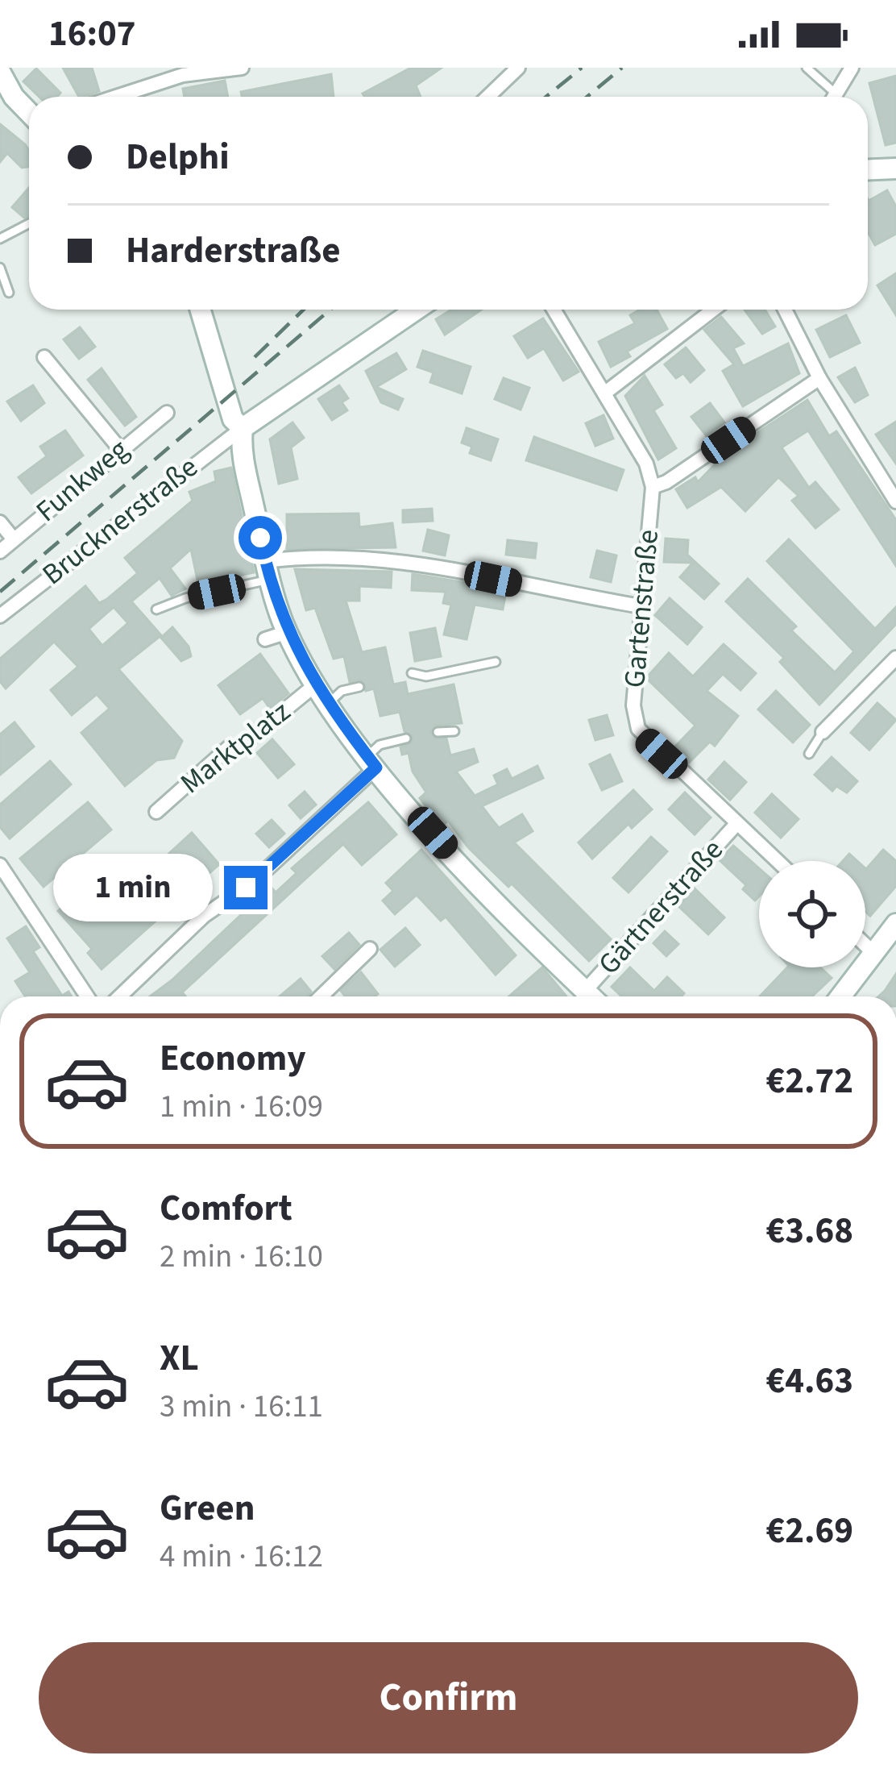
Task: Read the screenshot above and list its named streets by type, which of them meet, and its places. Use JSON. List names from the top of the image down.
{
  "streets": {
    "street": [
      "Funkweg",
      "Brucknerstraße",
      "Gartenstraße",
      "Marktplatz",
      "Gärtnerstraße"
    ]
  },
  "crossings": [
    ["Gartenstraße", "Gärtnerstraße"]
  ],
  "page": {
    "status": "16:07",
    "banner": ["Delphi", "Harderstraße"],
    "bubble": "1 min",
    "list": [
      {
        "name": "Economy",
        "note": "1 min · 16:09",
        "value": "€2.72"
      },
      {
        "name": "Comfort",
        "note": "2 min · 16:10",
        "value": "€3.68"
      },
      {
        "name": "XL",
        "note": "3 min · 16:11",
        "value": "€4.63"
      },
      {
        "name": "Green",
        "note": "4 min · 16:12",
        "value": "€2.69"
      }
    ],
    "buttons": "Confirm"
  }
}
